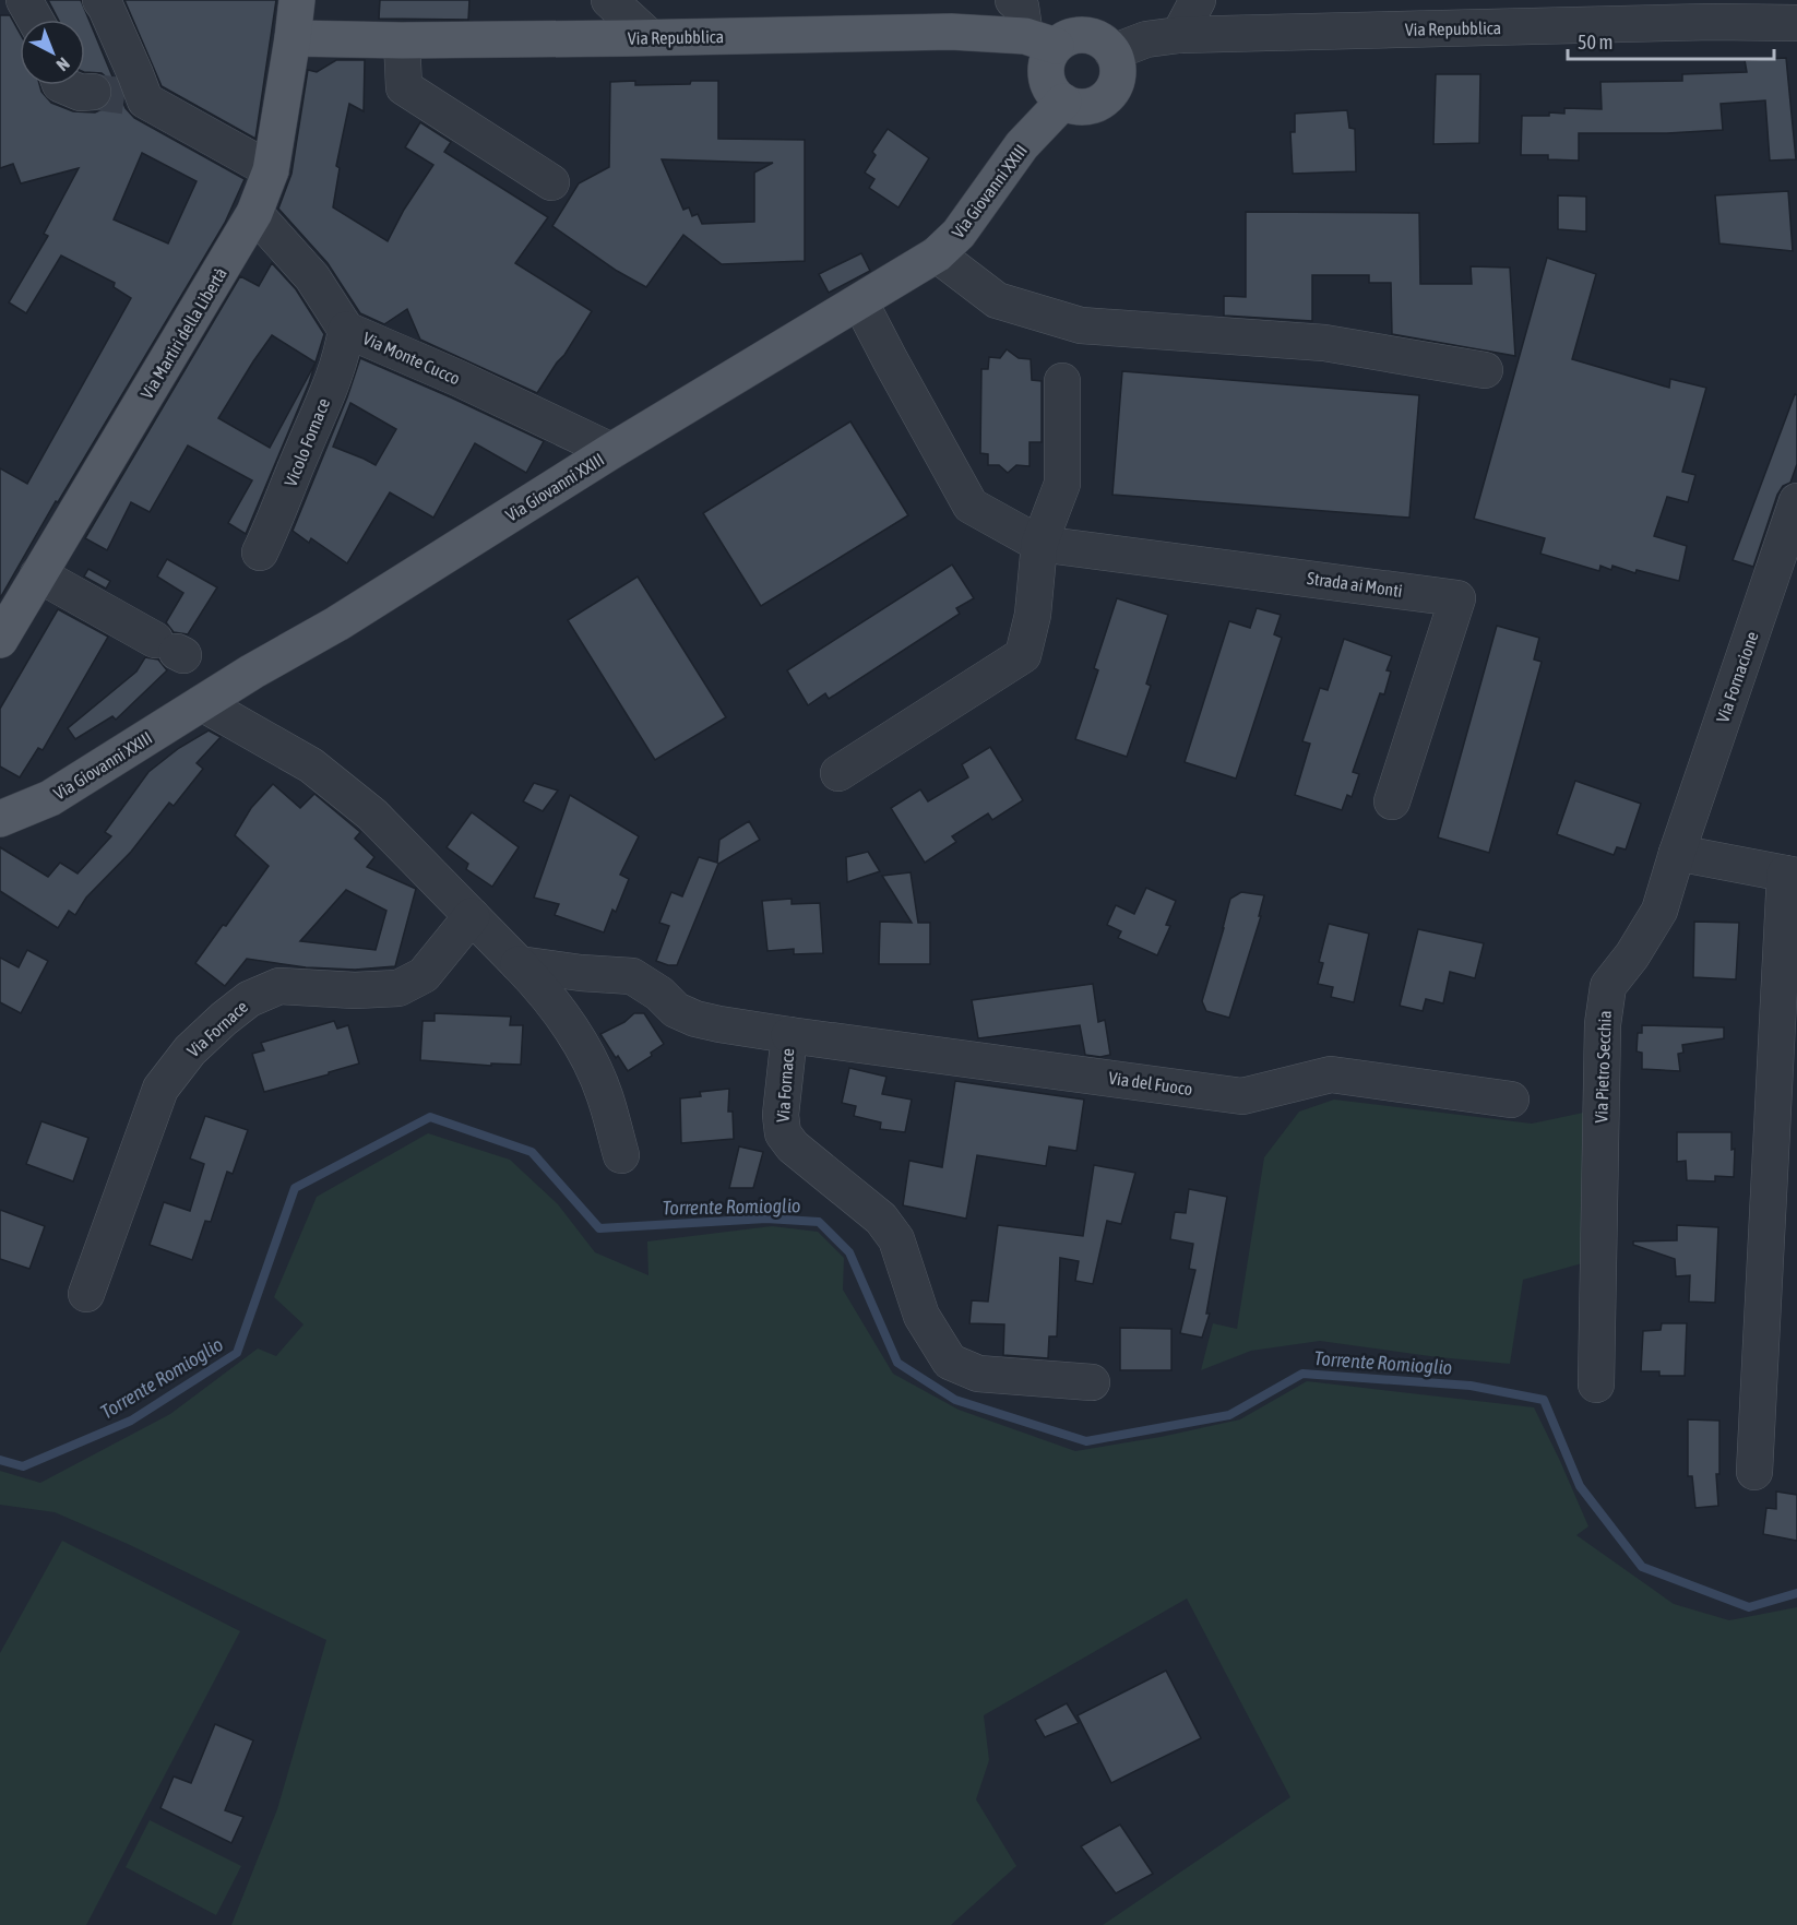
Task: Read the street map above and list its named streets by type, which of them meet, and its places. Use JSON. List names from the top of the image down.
{
  "streets": {
    "main road": ["Via Repubblica", "Via Giovanni XXIII", "Via Martiri della Libertà"],
    "street": [
      "Via Monte Cucco",
      "Vicolo Fornace",
      "Strada ai Monti",
      "Via Fornacione",
      "Via Fornace",
      "Via Pietro Secchia",
      "Via del Fuoco"
    ]
  },
  "crossings": [
    ["Via Repubblica", "Via Giovanni XXIII"],
    ["Via Repubblica", "Via Martiri della Libertà"],
    ["Via Giovanni XXIII", "Via Monte Cucco"],
    ["Via Giovanni XXIII", "Strada ai Monti"],
    ["Via Martiri della Libertà", "Via Monte Cucco"],
    ["Via Monte Cucco", "Vicolo Fornace"],
    ["Via Fornacione", "Via Pietro Secchia"],
    ["Via Fornace", "Via del Fuoco"]
  ],
  "water": ["Torrente Romioglio"],
  "scale_bar": "50 m",
  "north": "bottom right"
}
